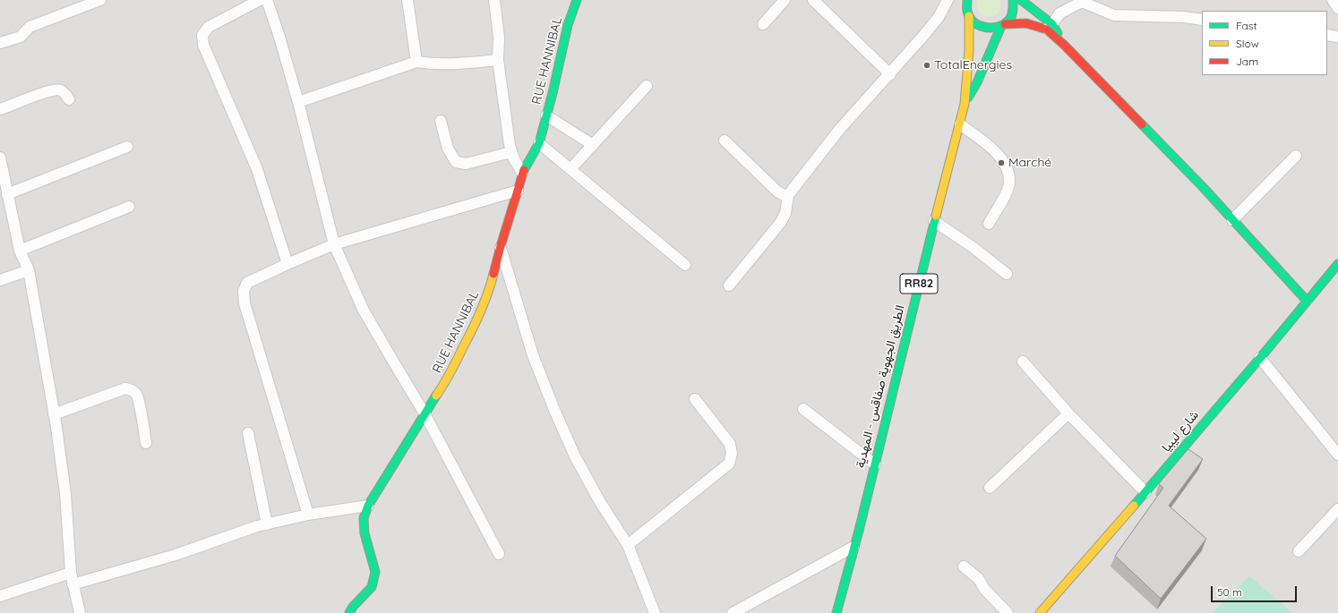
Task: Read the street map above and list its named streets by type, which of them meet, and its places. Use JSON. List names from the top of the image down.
{
  "streets": {
    "main road": [
      "RUE HANNIBAL",
      "RR82",
      "الطريق الجهوية صفاقس - المهدية",
      "شارع ليبيا"
    ]
  },
  "crossings": [
    ["RR82", "الطريق الجهوية صفاقس - المهدية"]
  ],
  "places": ["TotalEnergies", "Marché"],
  "legend": ["Fast", "Slow", "Jam"],
  "scale_bar": "50 m"
}
